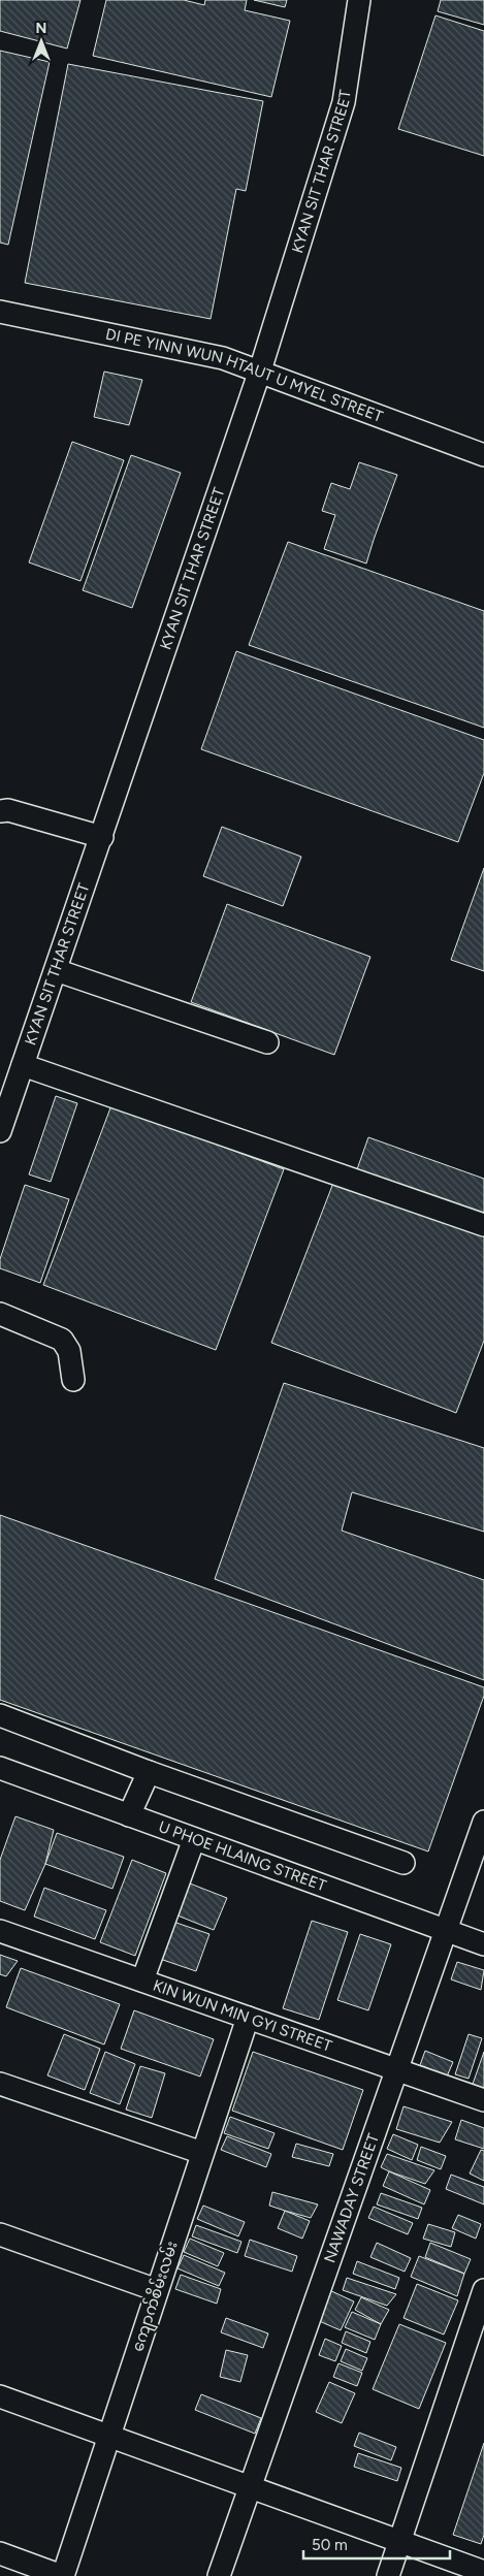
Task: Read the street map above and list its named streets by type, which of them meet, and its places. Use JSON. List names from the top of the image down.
{
  "streets": {
    "street": [
      "KYAN SIT THAR STREET",
      "DI PE YINN WUN HTAUT U MYEL STREET",
      "U PHOE HLAING STREET",
      "KIN WUN MIN GYI STREET",
      "NAWADAY STREET",
      "ကျောက်စိမ်းလမ်း"
    ]
  },
  "crossings": [
    ["KYAN SIT THAR STREET", "DI PE YINN WUN HTAUT U MYEL STREET"],
    ["U PHOE HLAING STREET", "NAWADAY STREET"],
    ["KIN WUN MIN GYI STREET", "NAWADAY STREET"],
    ["KIN WUN MIN GYI STREET", "ကျောက်စိမ်းလမ်း"]
  ],
  "scale_bar": "50 m",
  "north": "top"
}
